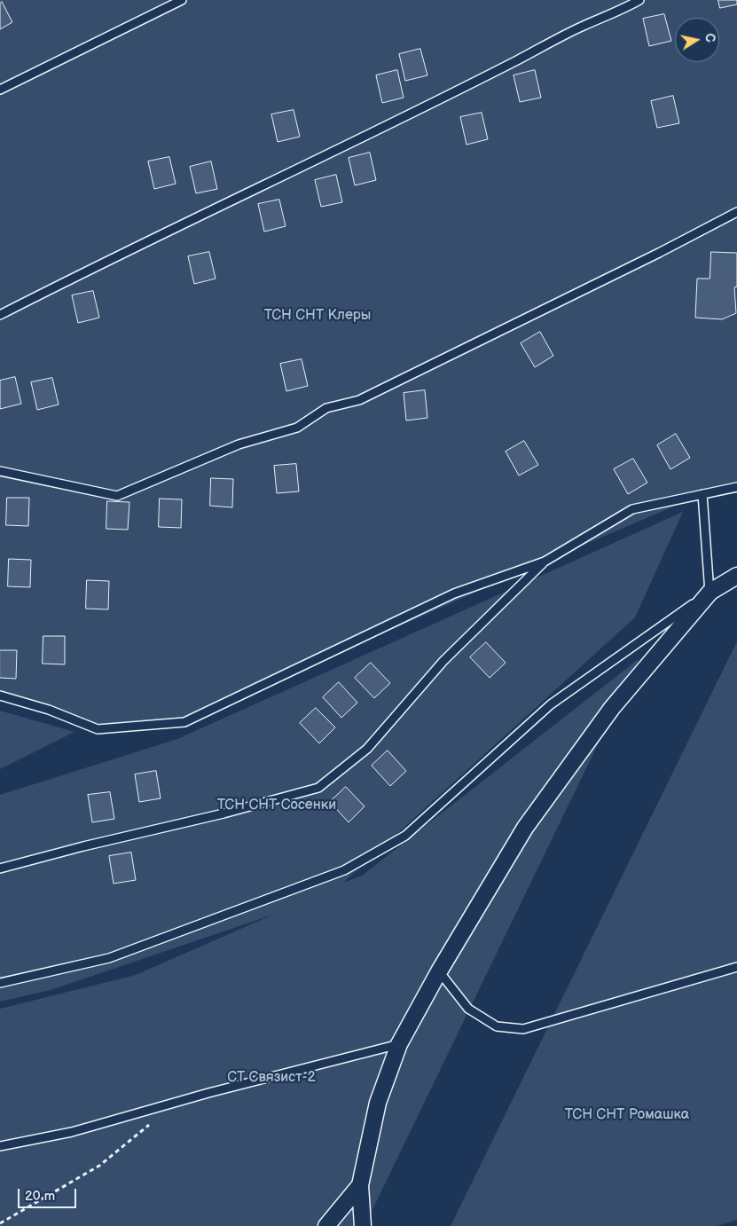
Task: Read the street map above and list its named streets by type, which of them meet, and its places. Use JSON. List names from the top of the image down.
{
  "parks": [
    "ТСН СНТ Клеры",
    "ТСН СНТ Сосенки",
    "СТ Связист-2",
    "ТСН СНТ Ромашка"
  ],
  "scale_bar": "20 m",
  "north": "right"
}
